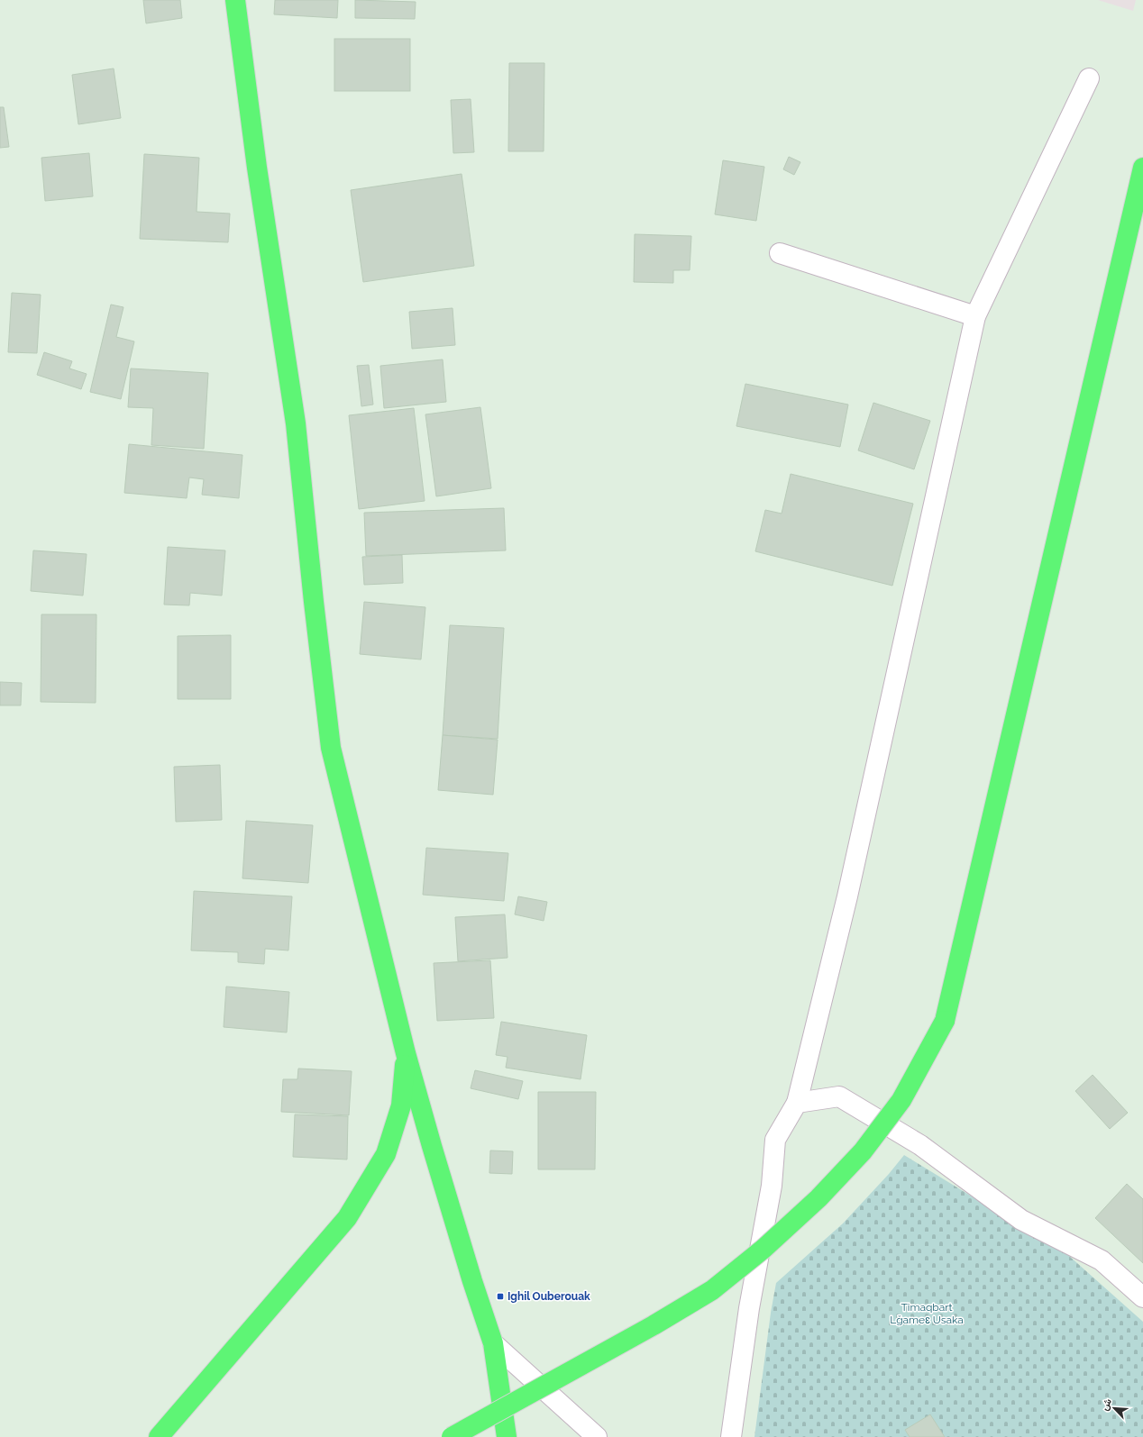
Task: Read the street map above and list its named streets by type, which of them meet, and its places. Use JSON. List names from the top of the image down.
{
  "parks": ["Timaqbart Lǧameɛ Usaka"],
  "places": {
    "transit": ["Ighil Ouberouak"]
  },
  "north": "top left"
}
